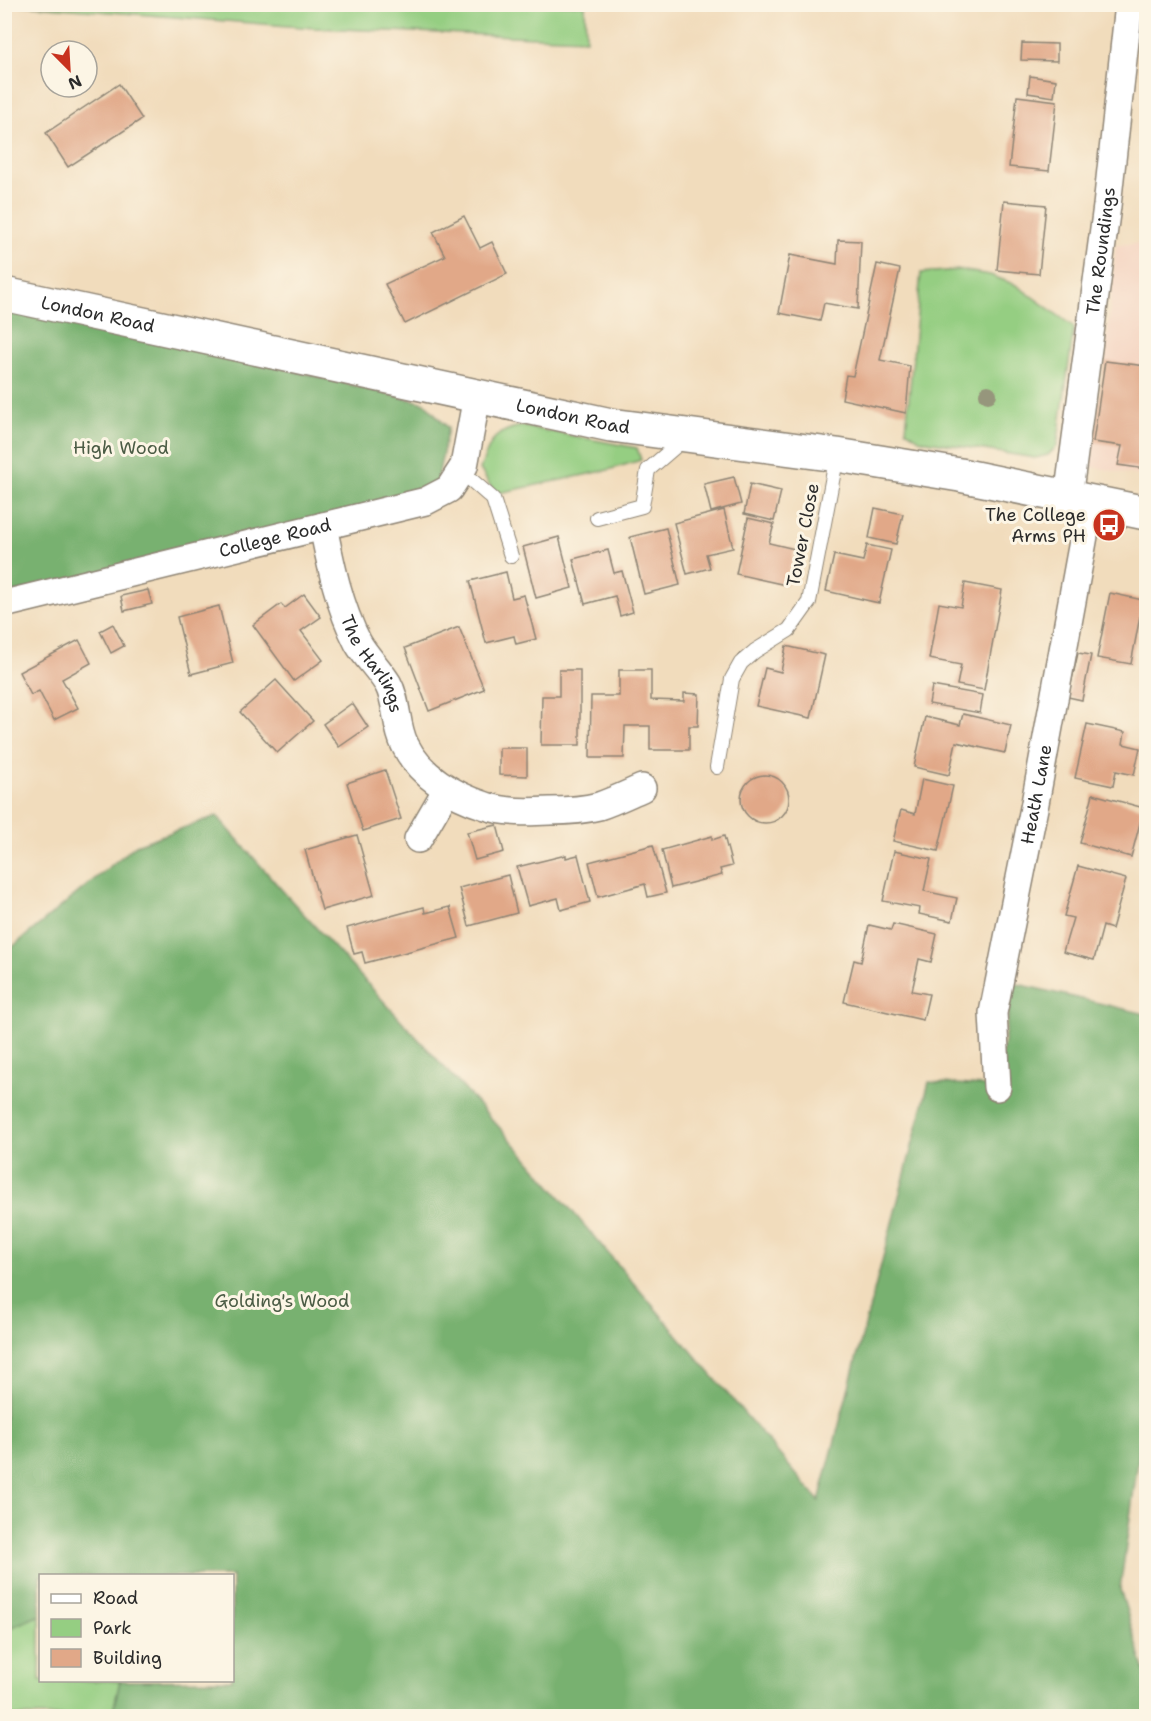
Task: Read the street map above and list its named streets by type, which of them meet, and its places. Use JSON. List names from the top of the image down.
{
  "streets": {
    "main road": ["London Road"],
    "street": [
      "The Roundings",
      "College Road",
      "The Harlings",
      "Heath Lane"
    ],
    "lane": ["Tower Close"]
  },
  "crossings": [
    ["The Roundings", "London Road"],
    ["The Roundings", "Heath Lane"],
    ["London Road", "Tower Close"],
    ["London Road", "College Road"],
    ["London Road", "Heath Lane"],
    ["College Road", "The Harlings"]
  ],
  "parks": ["High Wood", "Golding's Wood"],
  "places": {
    "bus stop": ["The College Arms PH"]
  },
  "legend": ["Road", "Park", "Building"],
  "north": "bottom right"
}
